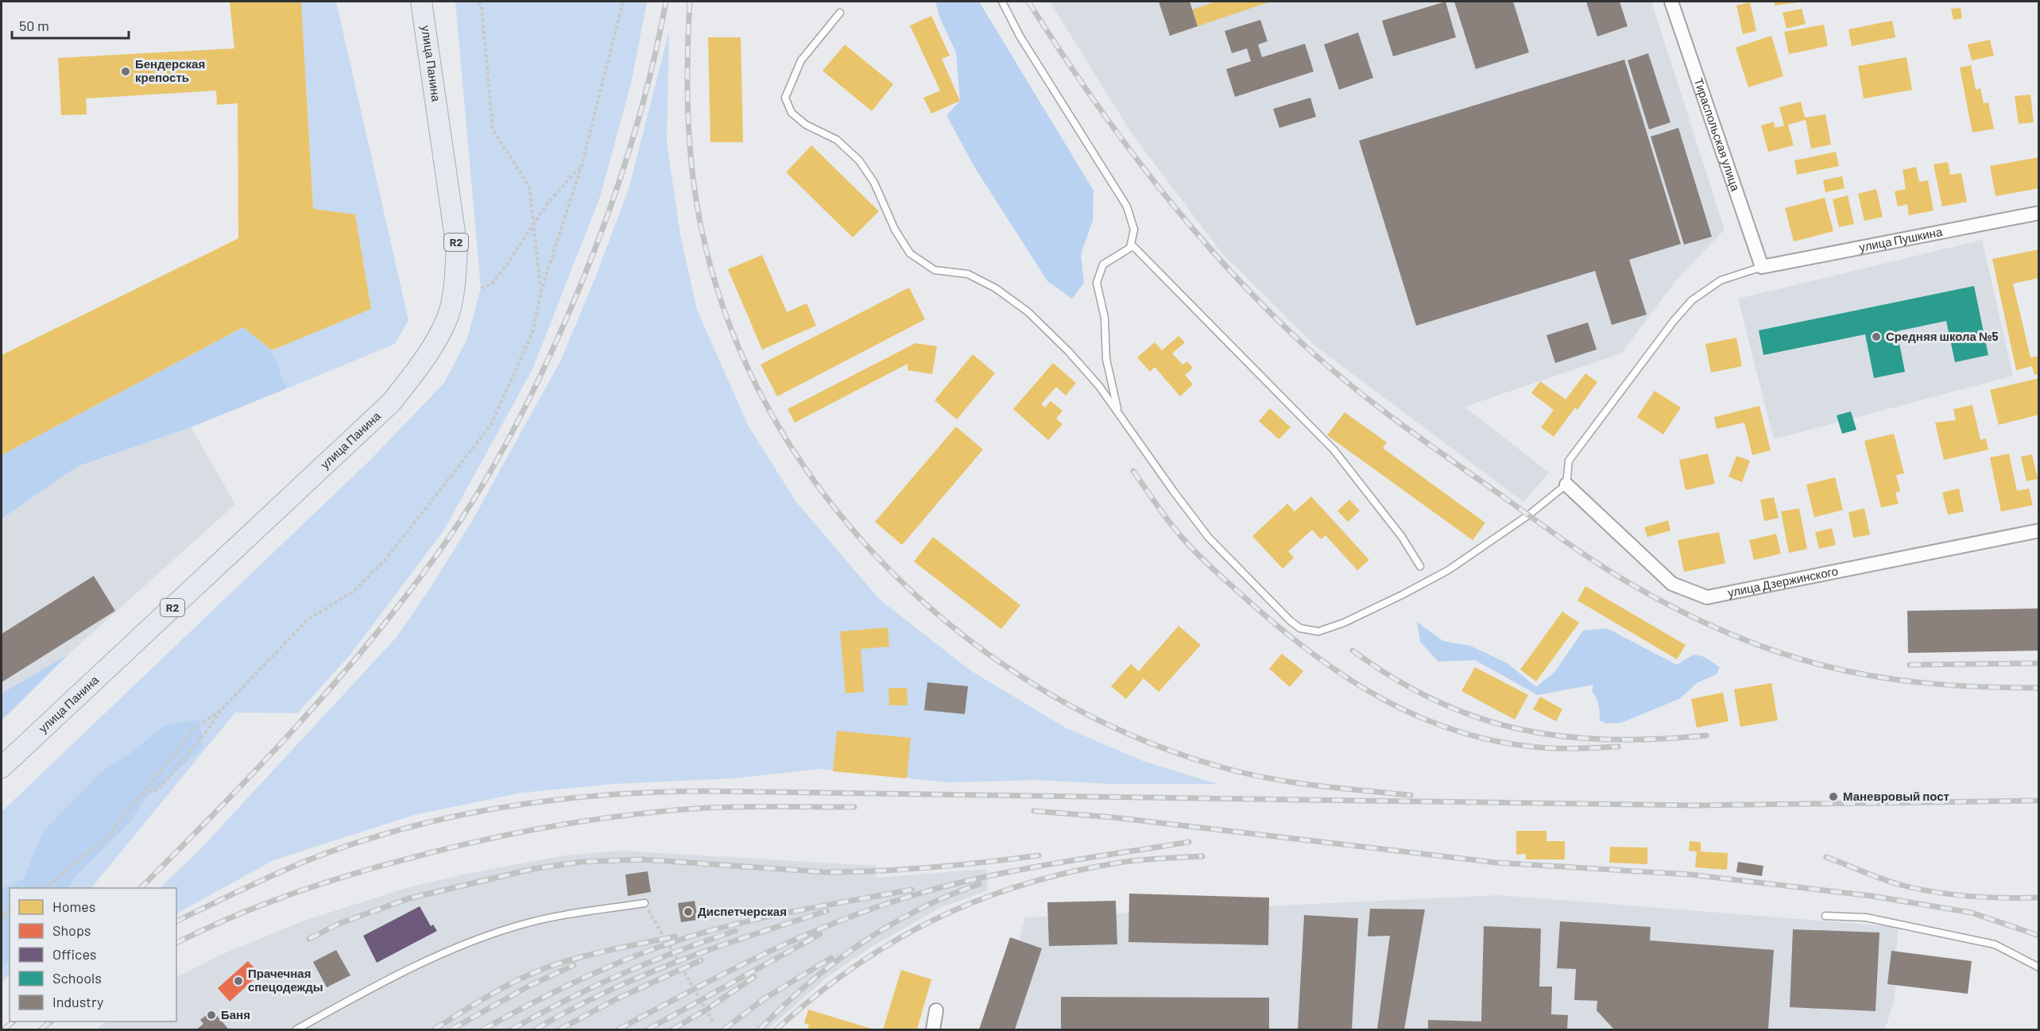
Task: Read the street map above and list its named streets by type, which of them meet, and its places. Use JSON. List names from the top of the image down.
{
  "streets": {
    "main road": ["улица Панина", "R2"],
    "street": ["Тираспольская улица", "улица Пушкина", "улица Дзержинского"]
  },
  "crossings": [
    ["Тираспольская улица", "улица Пушкина"]
  ],
  "places": [
    "Бендерская крепость",
    "Средняя школа №5",
    "Маневровый пост",
    "Диспетчерская",
    "Прачечная спецодежды",
    "Баня"
  ],
  "legend": [
    "Homes",
    "Shops",
    "Offices",
    "Schools",
    "Industry"
  ],
  "scale_bar": "50 m"
}
